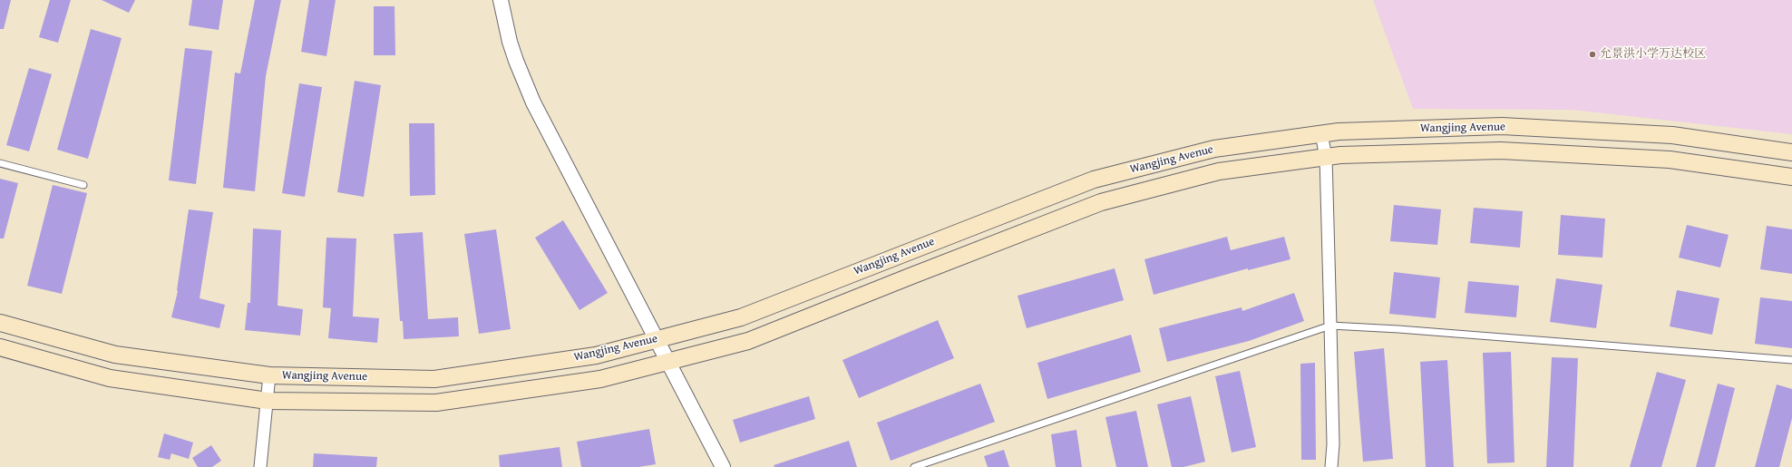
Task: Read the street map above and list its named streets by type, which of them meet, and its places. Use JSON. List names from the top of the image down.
{
  "streets": {
    "main road": ["Wangjing Avenue"]
  },
  "places": ["允景洪小学万达校区"]
}
